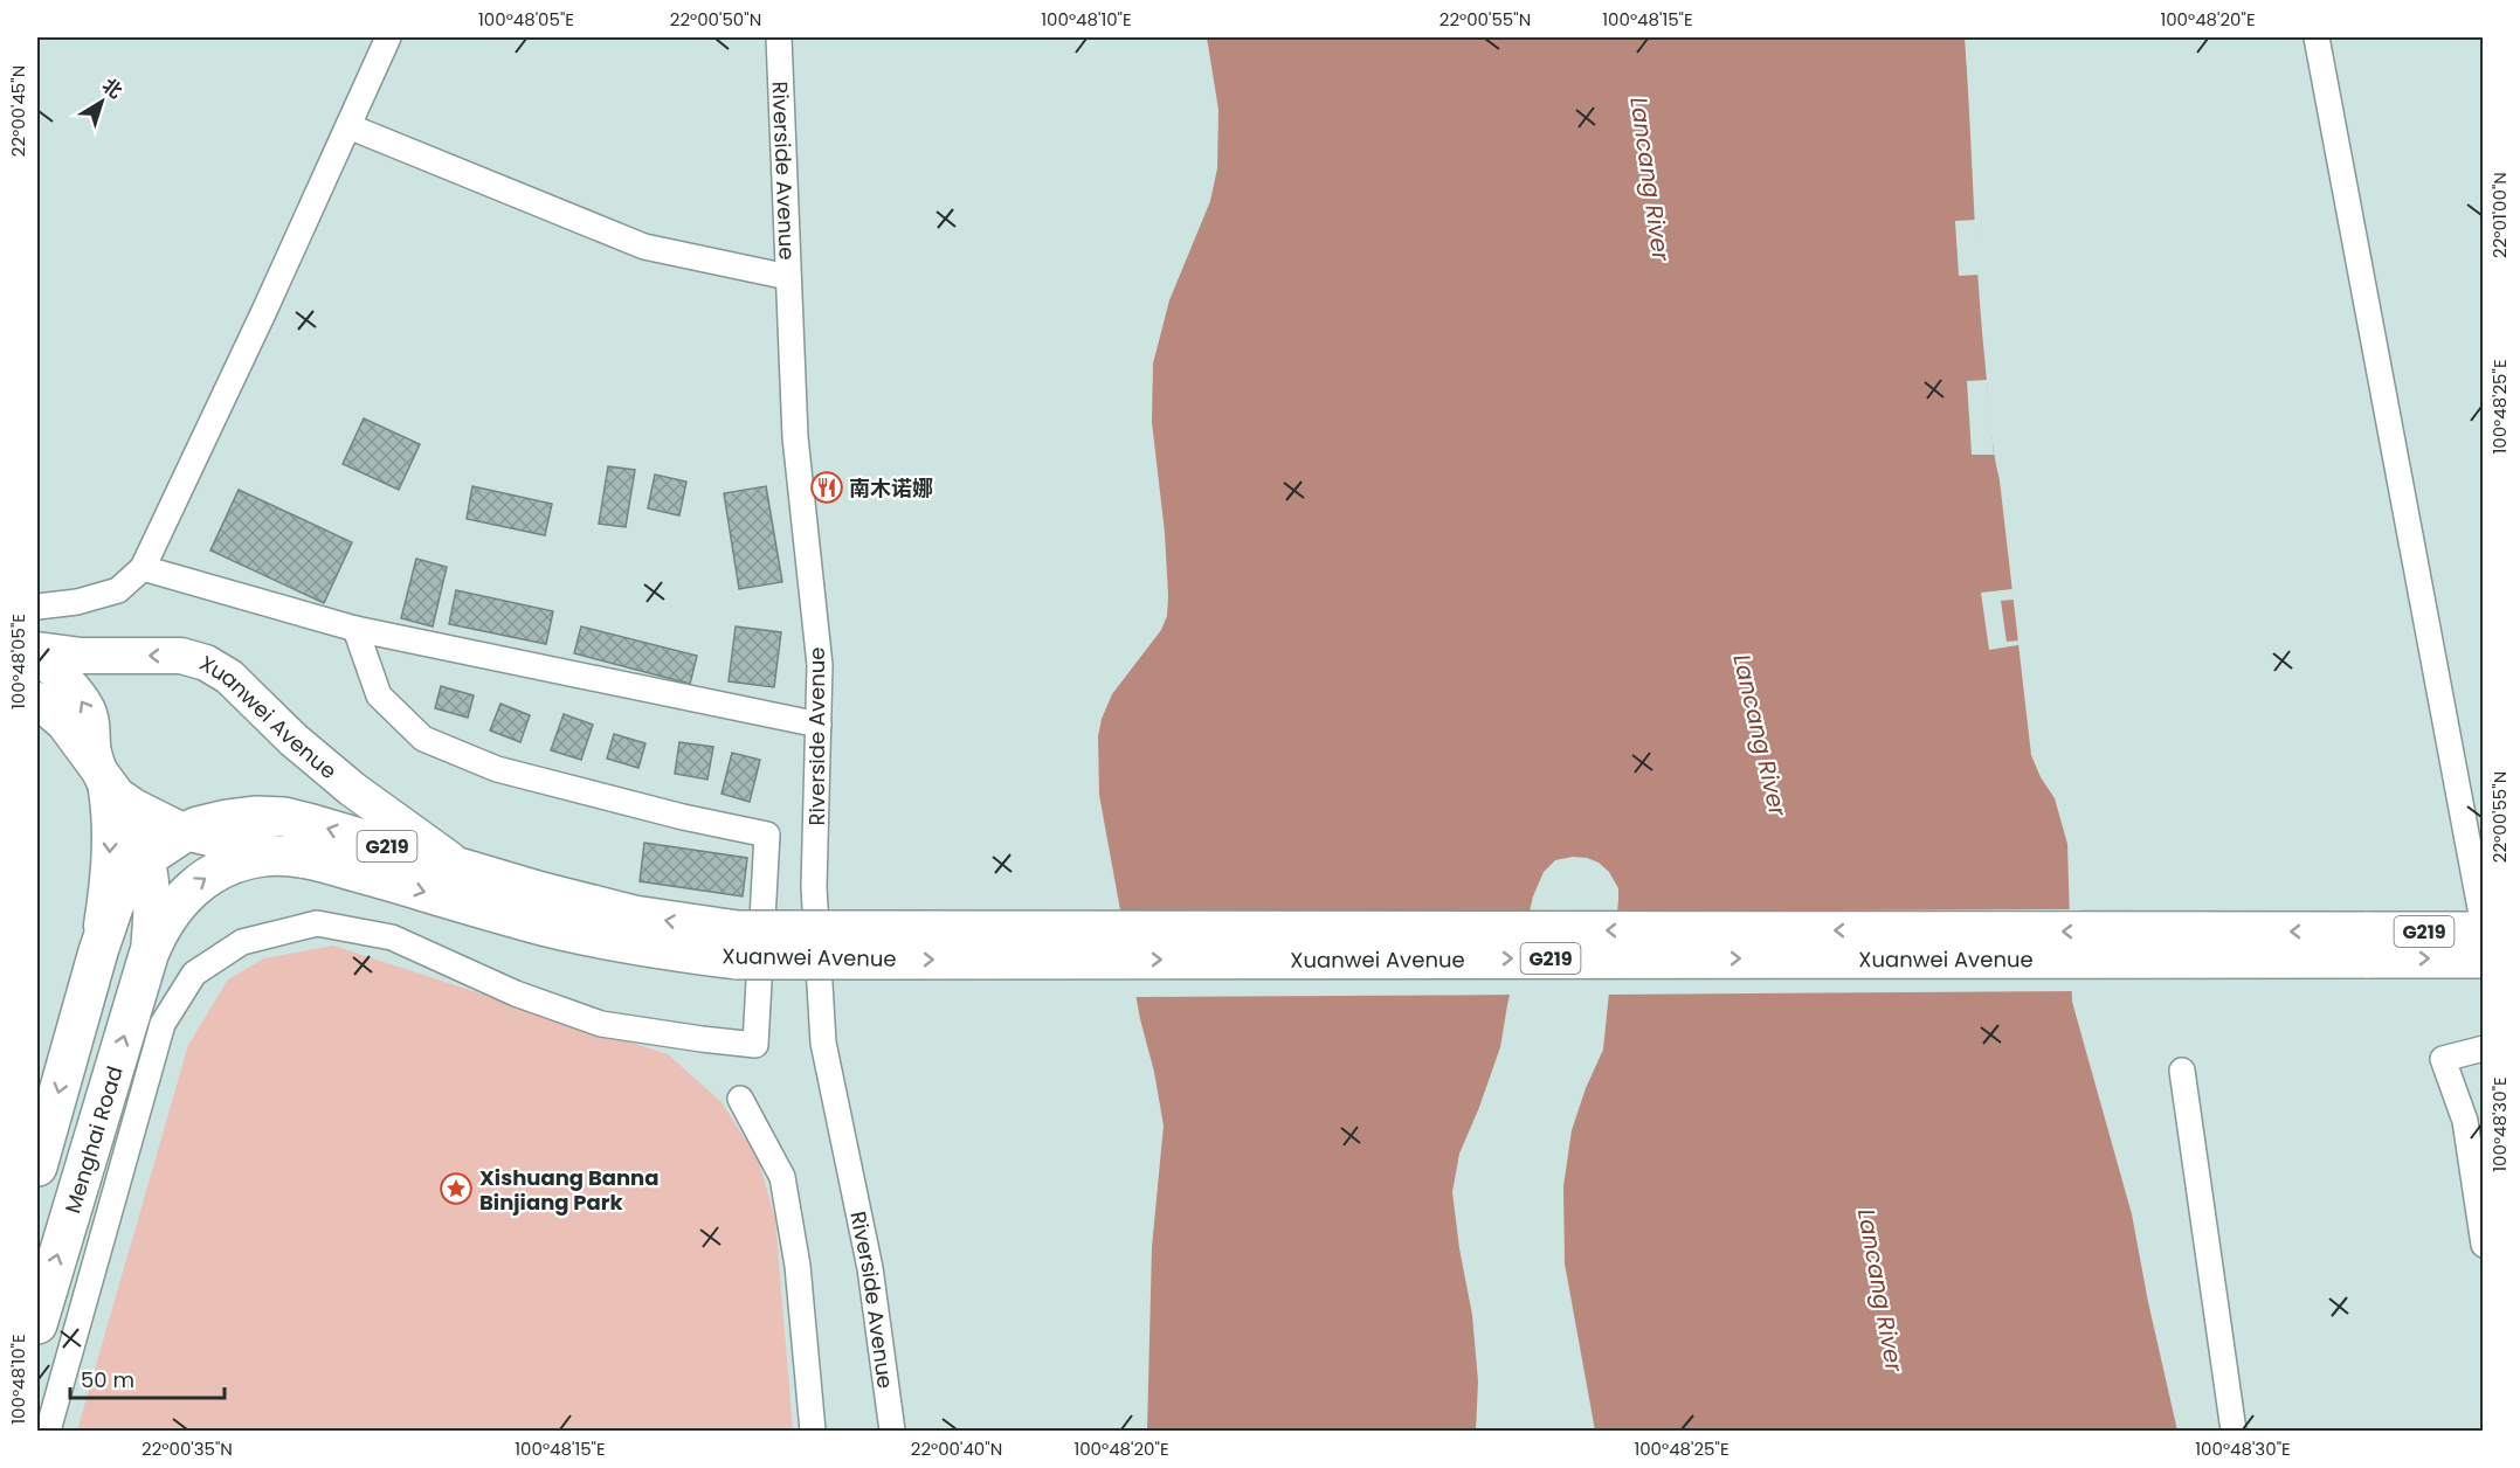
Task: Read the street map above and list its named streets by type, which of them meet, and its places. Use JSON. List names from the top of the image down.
{
  "streets": {
    "highway": ["Xuanwei Avenue", "G219", "Menghai Road"],
    "street": ["Riverside Avenue"]
  },
  "crossings": [
    ["Xuanwei Avenue", "G219"],
    ["Xuanwei Avenue", "Menghai Road"]
  ],
  "water": ["Lancang River"],
  "places": {
    "restaurant": ["南木诺娜"],
    "place": ["Xishuang Banna Binjiang Park"]
  },
  "scale_bar": "50 m",
  "north": "top right",
  "coordinates": [
    "100°48'05\"E",
    "22°00'50\"N",
    "100°48'10\"E",
    "22°00'55\"N",
    "100°48'15\"E",
    "100°48'20\"E",
    "22°00'45\"N",
    "22°01'00\"N",
    "100°48'25\"E",
    "100°48'30\"E",
    "22°00'35\"N",
    "22°00'40\"N"
  ]
}
